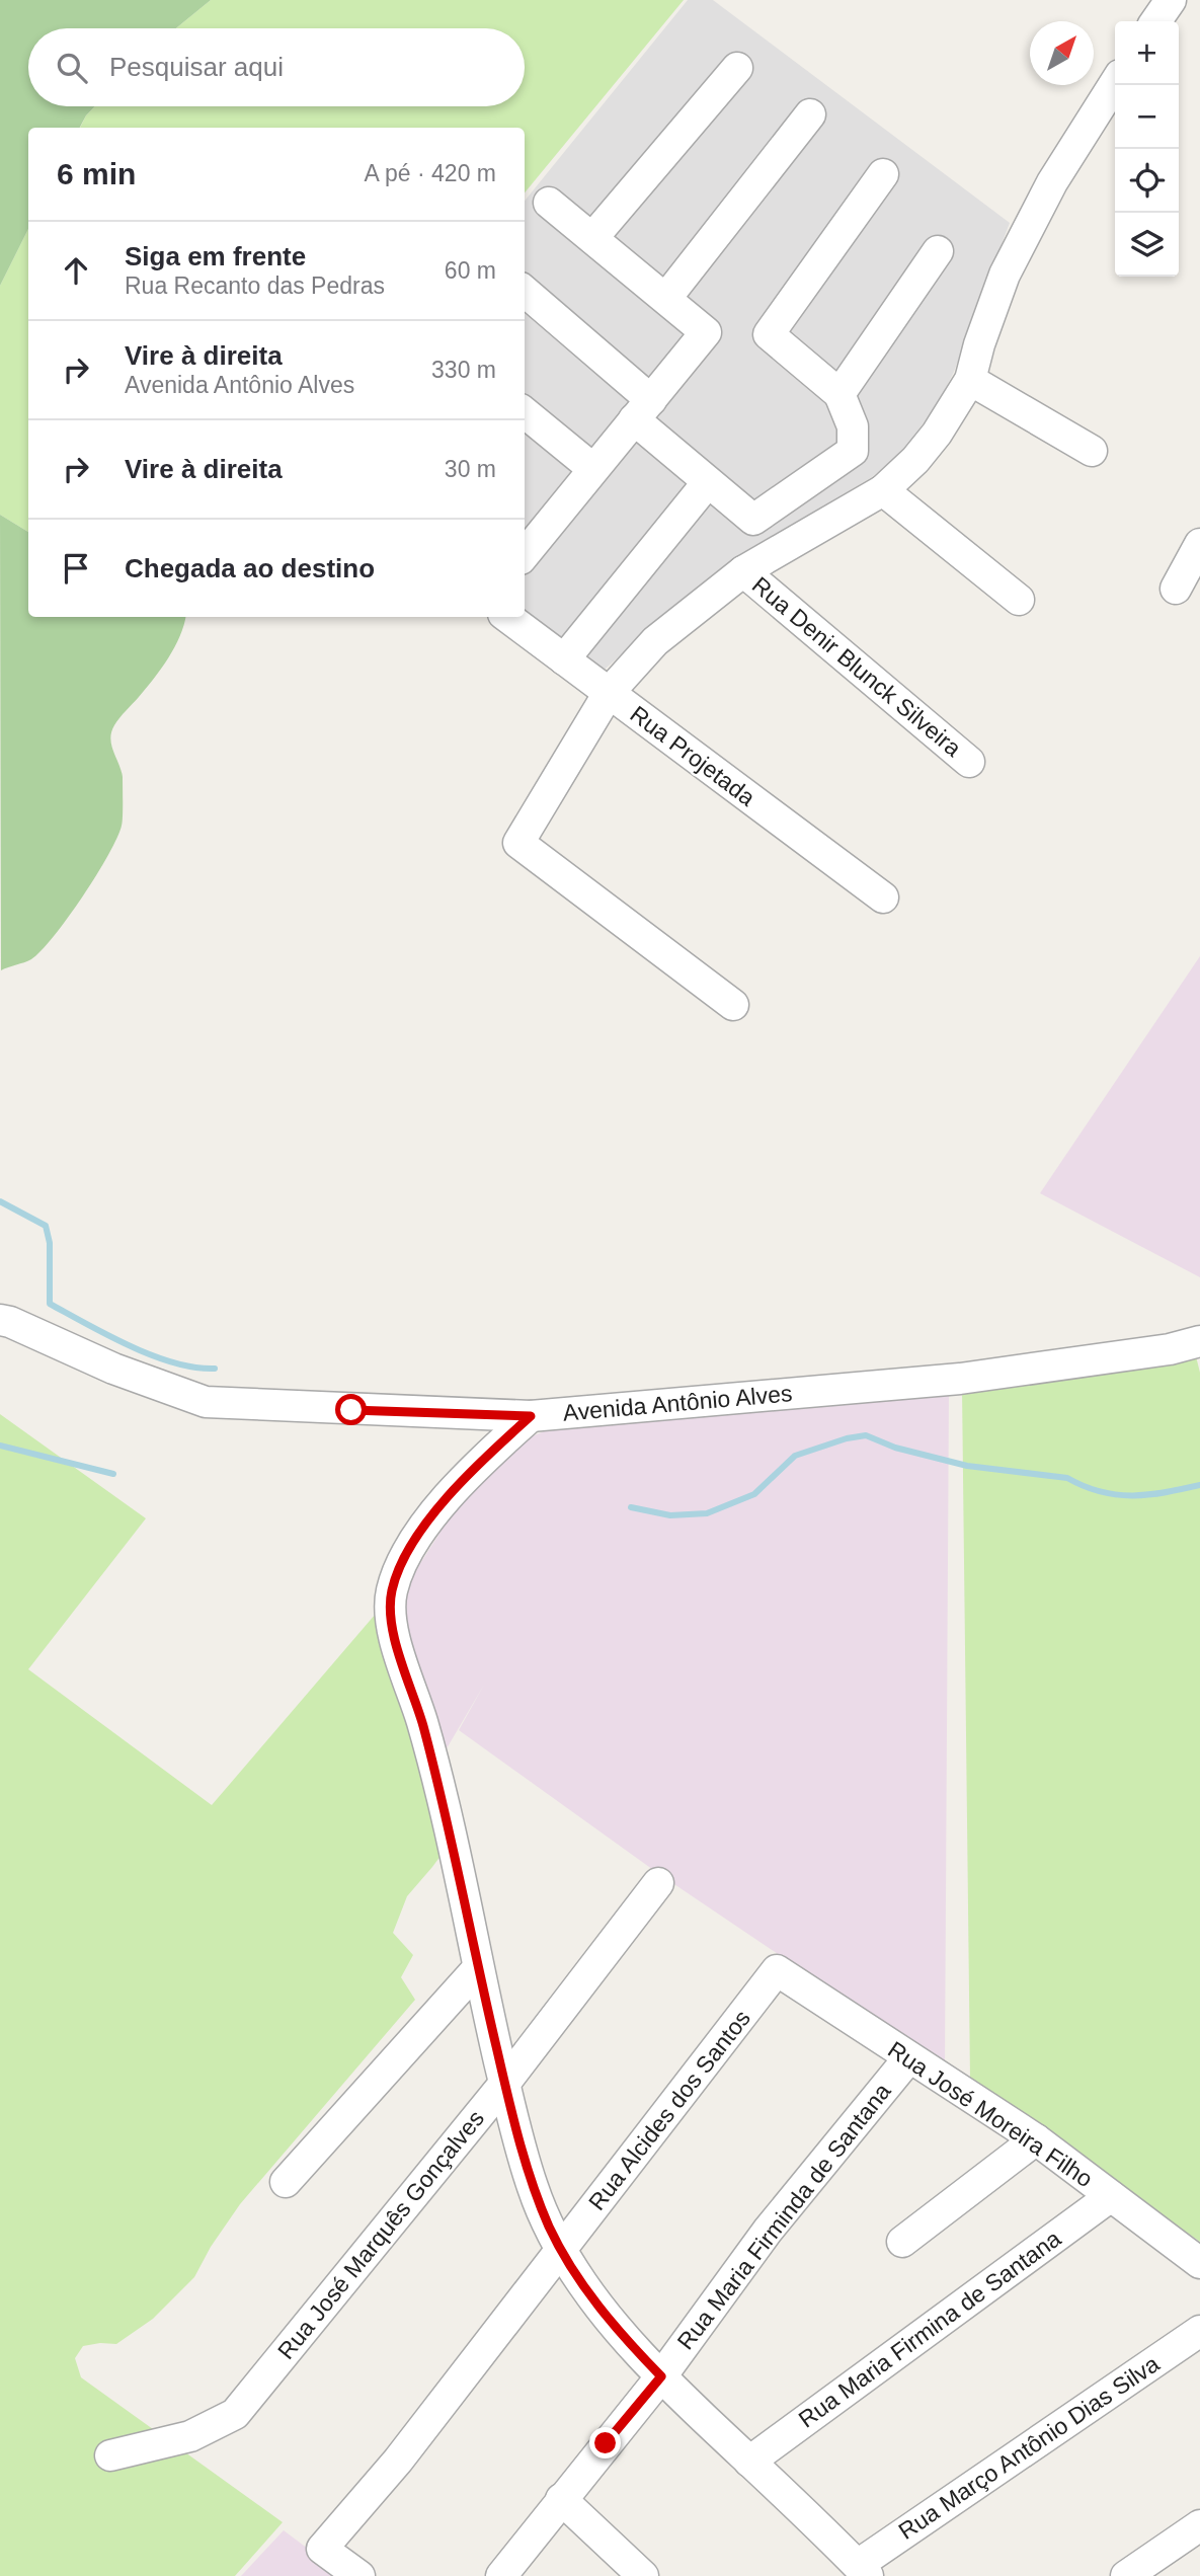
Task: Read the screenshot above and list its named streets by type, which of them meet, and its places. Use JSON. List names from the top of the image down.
{
  "streets": {
    "street": [
      "Rua Denir Blunck Silveira",
      "Rua Projetada",
      "Avenida Antônio Alves",
      "Rua Alcides dos Santos",
      "Rua José Moreira Filho",
      "Rua Maria Firminda de Santana",
      "Rua José Marquês Gonçalves",
      "Rua Maria Firmina de Santana",
      "Rua Março Antônio Dias Silva"
    ]
  },
  "crossings": [
    ["Avenida Antônio Alves", "Rua Alcides dos Santos"],
    ["Avenida Antônio Alves", "Rua Maria Firminda de Santana"],
    ["Avenida Antônio Alves", "Rua José Marquês Gonçalves"],
    ["Avenida Antônio Alves", "Rua Maria Firmina de Santana"],
    ["Avenida Antônio Alves", "Rua Março Antônio Dias Silva"],
    ["Rua Alcides dos Santos", "Rua José Moreira Filho"],
    ["Rua José Moreira Filho", "Rua Maria Firminda de Santana"],
    ["Rua José Moreira Filho", "Rua Maria Firmina de Santana"]
  ],
  "north": "top right",
  "page": {
    "map_buttons": ["+", "−"],
    "search": "Pesquisar aqui",
    "heading": ["6 min", "A pé · 420 m"],
    "list": [
      ["Siga em frente", "Rua Recanto das Pedras", "60 m"],
      ["Vire à direita", "Avenida Antônio Alves", "330 m"],
      ["Vire à direita", "30 m"],
      "Chegada ao destino"
    ]
  }
}
